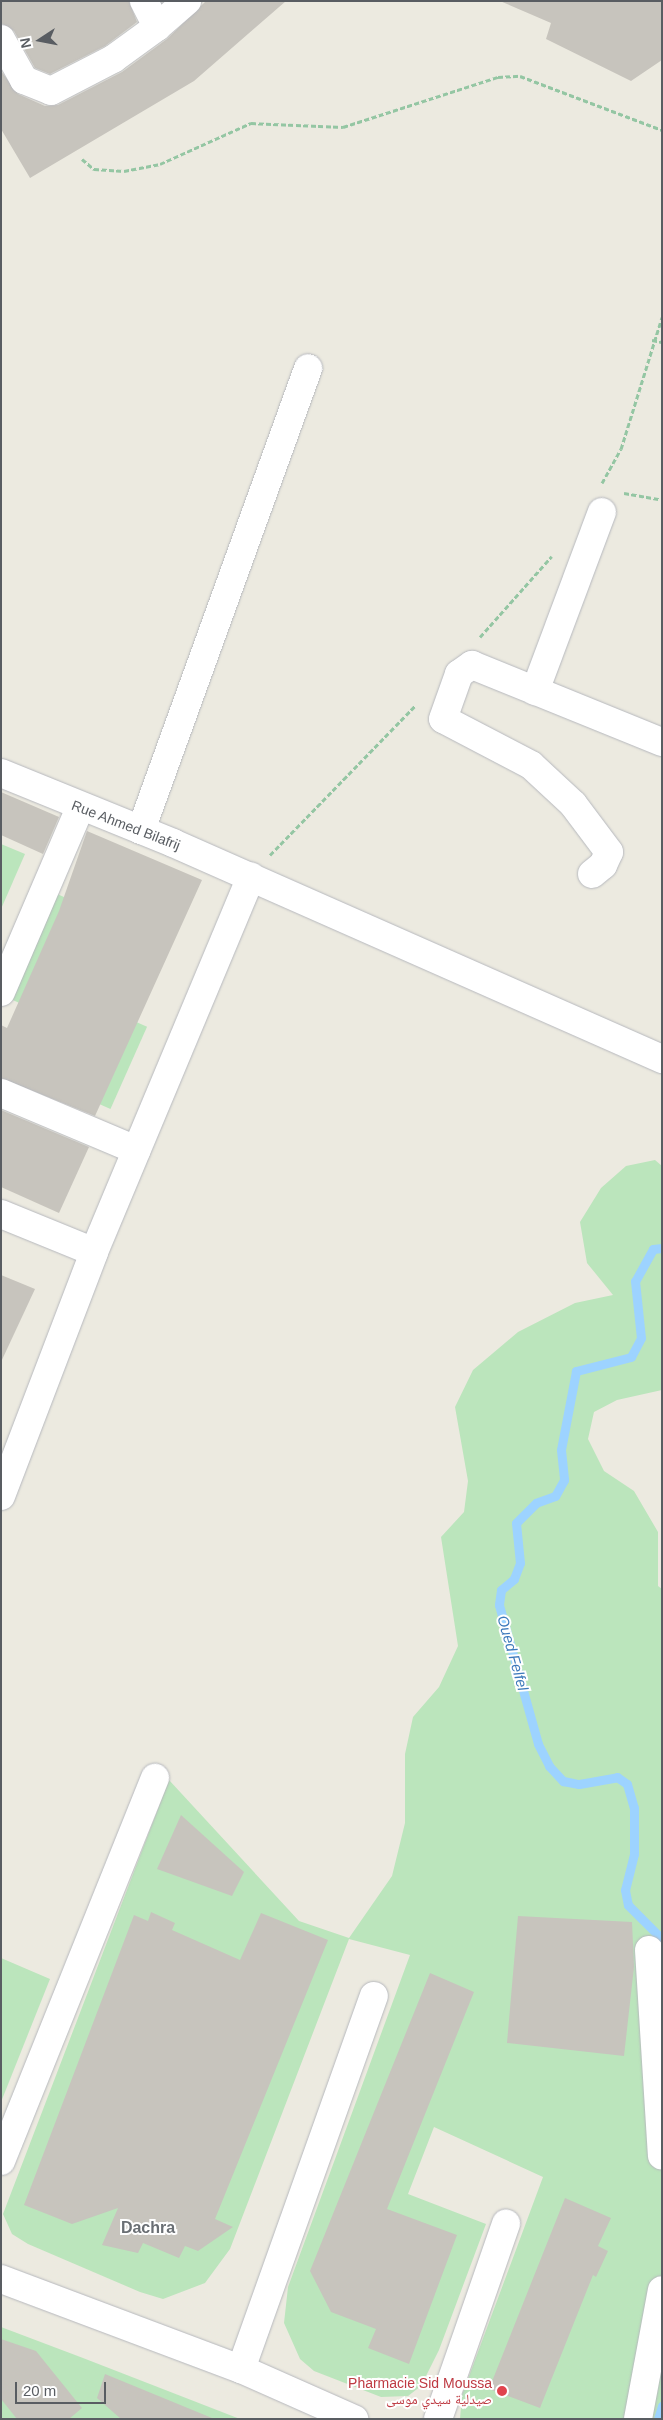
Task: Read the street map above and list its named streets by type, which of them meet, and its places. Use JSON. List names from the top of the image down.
{
  "streets": {
    "street": ["Rue Ahmed Bilafrij"]
  },
  "districts": ["Dachra"],
  "water": ["Oued Felfel"],
  "places": ["Pharmacie Sid Moussa صيدلية سيدي موسى"],
  "scale_bar": "20 m",
  "north": "left"
}
